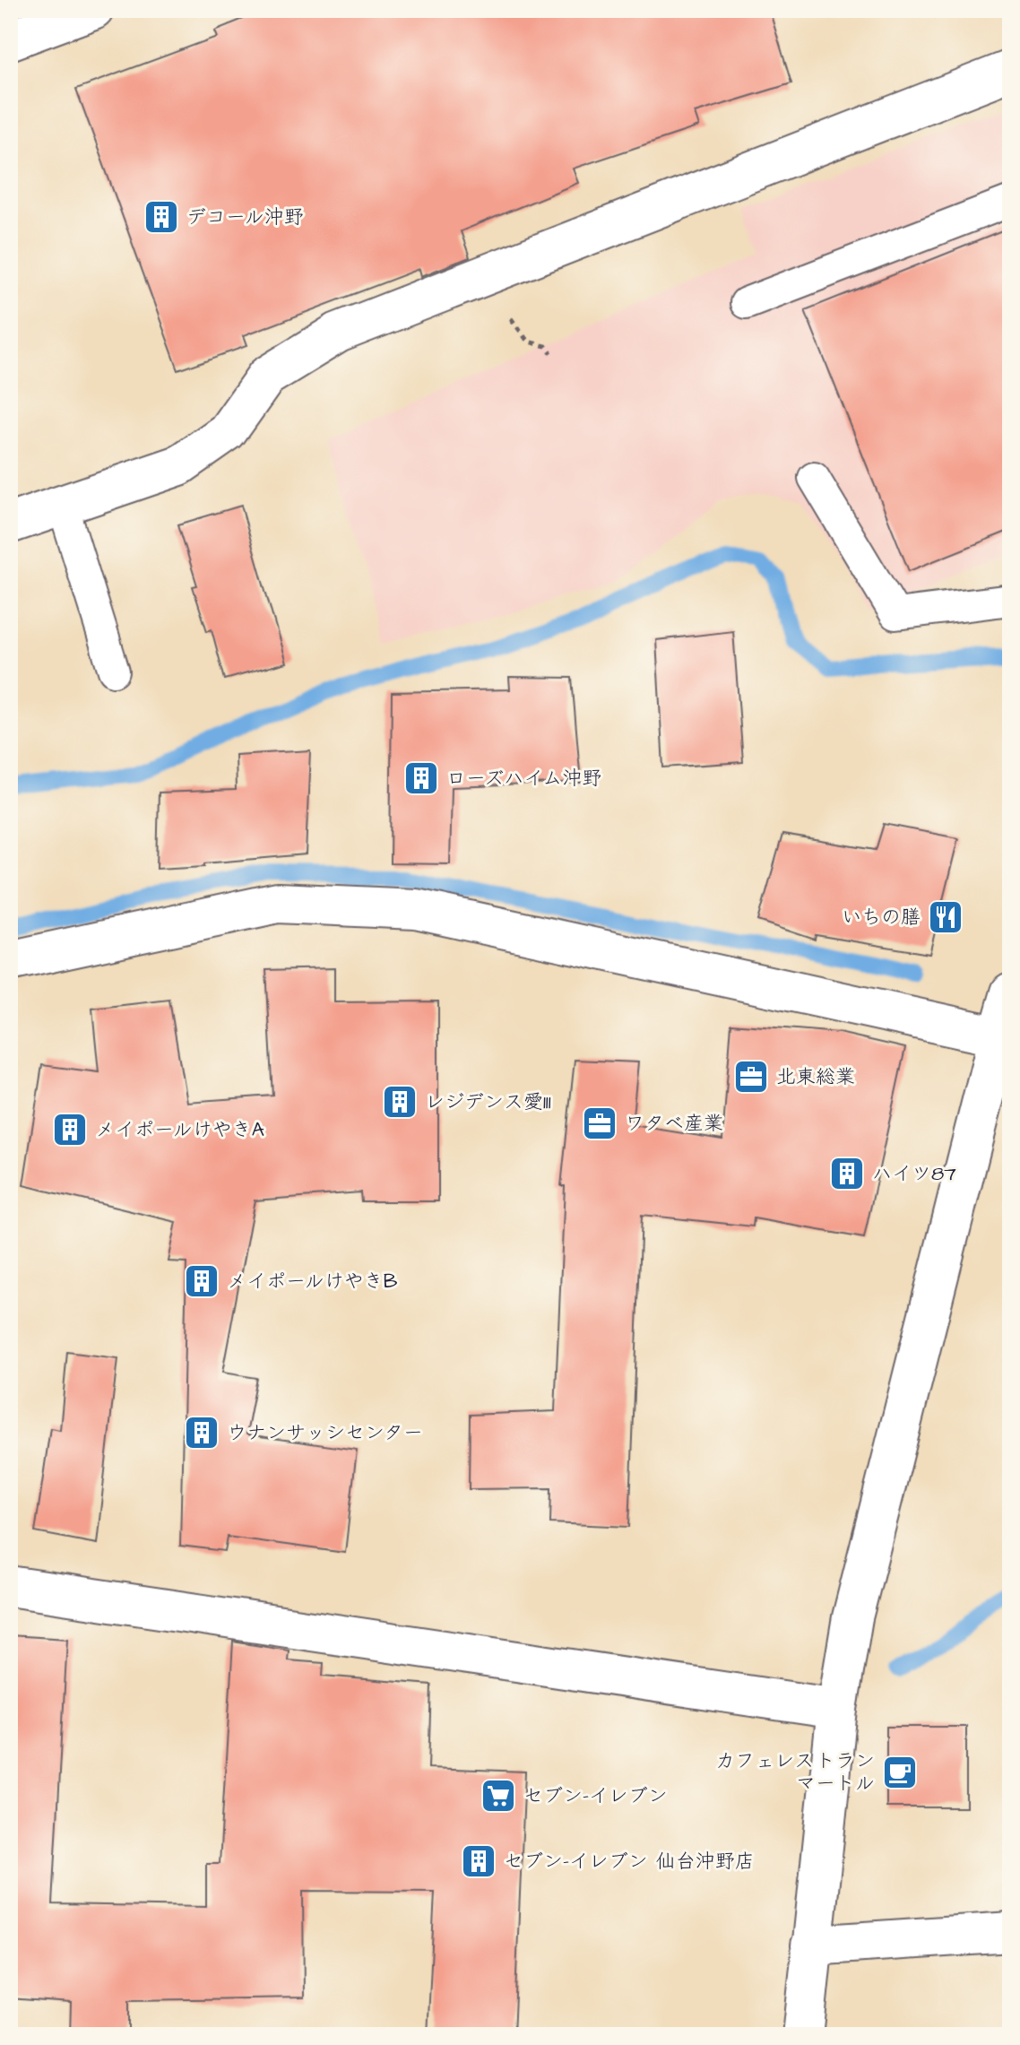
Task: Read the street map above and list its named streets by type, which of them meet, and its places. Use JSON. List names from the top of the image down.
{
  "places": {
    "building": [
      "デコール沖野",
      "ローズハイム沖野",
      "レジデンス愛111",
      "メイポールけやきA",
      "ハイツ87",
      "メイポールけやきB",
      "ウナンサッシセンター",
      "セブン-イレブン 仙台沖野店"
    ],
    "restaurant": ["いちの膳"],
    "office": ["北東総業", "ワタベ産業"],
    "cafe": ["カフェレストラン マートル"],
    "supermarket": ["セブン-イレブン"]
  }
}
